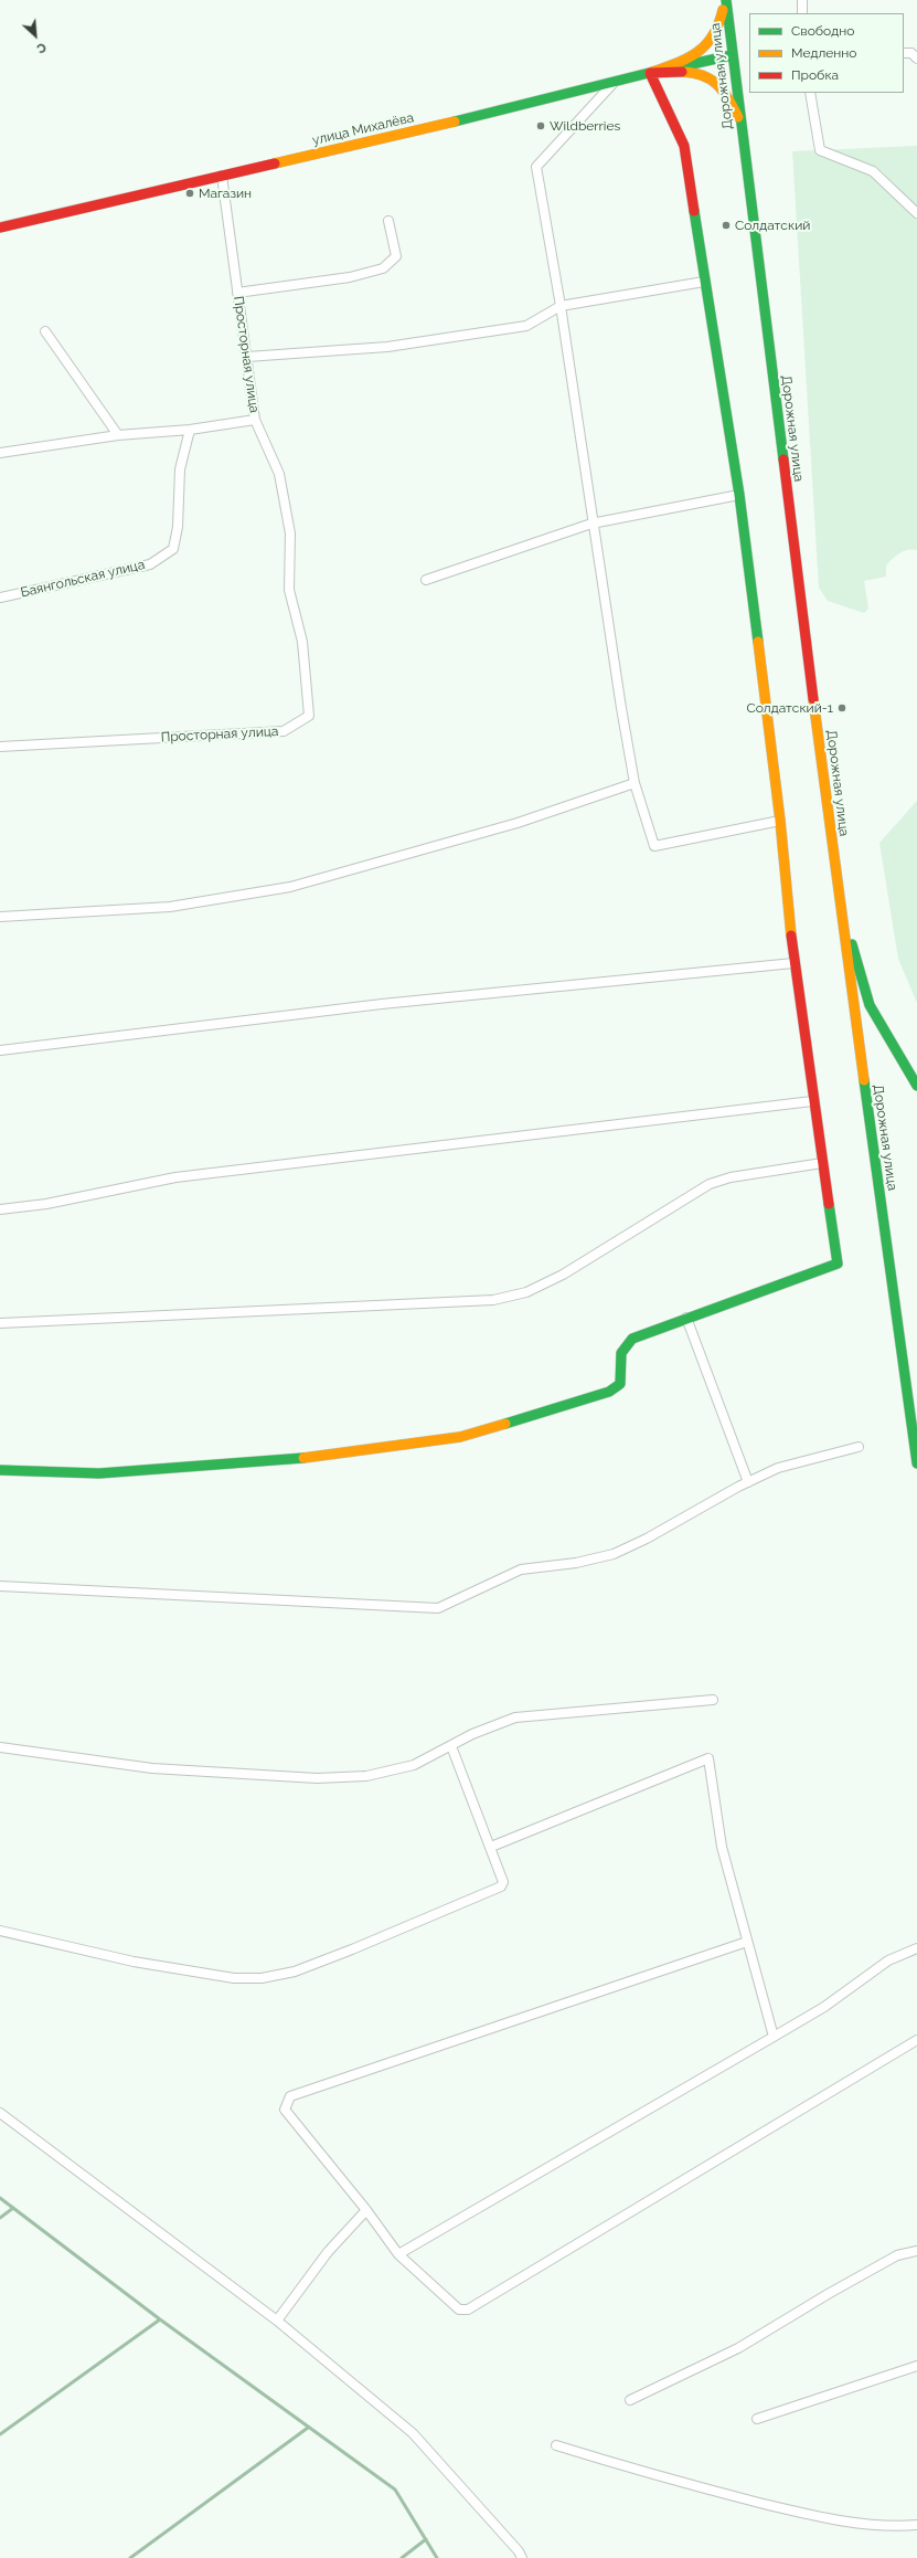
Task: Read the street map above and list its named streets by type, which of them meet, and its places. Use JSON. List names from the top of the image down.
{
  "streets": {
    "main road": ["Дорожная улица", "улица Михалёва"],
    "street": ["Просторная улица", "Баянгольская улица"]
  },
  "crossings": [
    ["Дорожная улица", "улица Михалёва"],
    ["улица Михалёва", "Просторная улица"]
  ],
  "places": [
    "Wildberries",
    "Магазин",
    "Солдатский",
    "Солдатский-1"
  ],
  "legend": ["Свободно", "Медленно", "Пробка"],
  "north": "bottom right"
}
